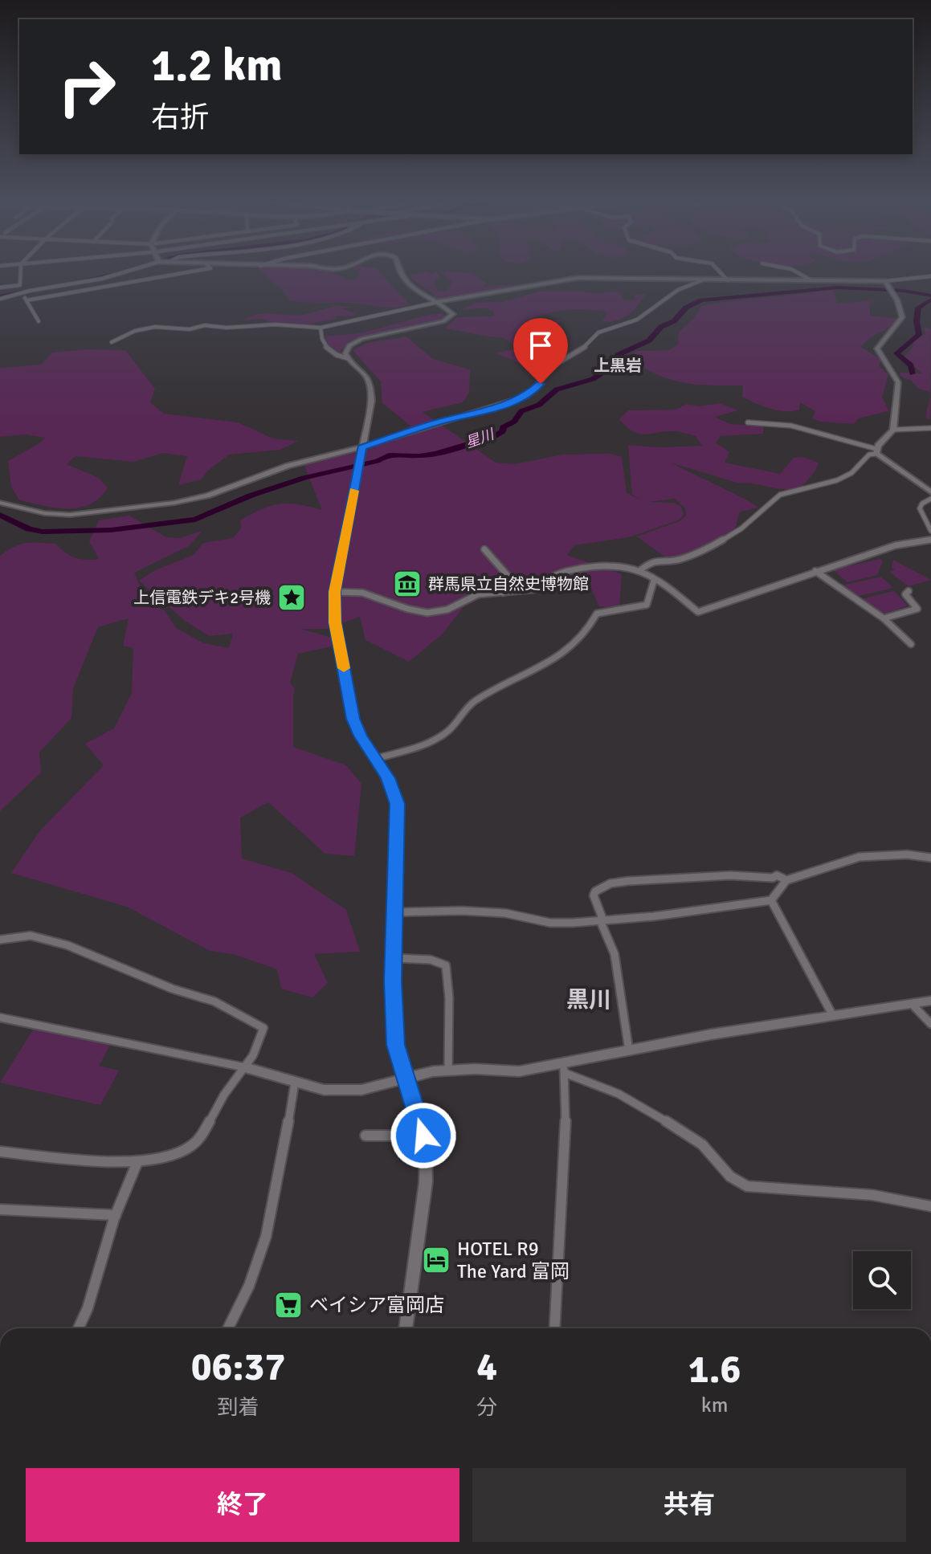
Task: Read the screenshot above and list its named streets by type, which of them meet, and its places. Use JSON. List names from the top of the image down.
{
  "districts": ["上黒岩", "黒川"],
  "water": ["星川"],
  "places": {
    "museum": ["群馬県立自然史博物館"],
    "place": ["上信電鉄デキ2号機"],
    "hotel": ["HOTEL R9 The Yard 富岡"],
    "supermarket": ["ベイシア富岡店"]
  },
  "page": {
    "turn": ["1.2 km", "右折"],
    "eta": [
      "06:37",
      "到着",
      "4",
      "分",
      "1.6",
      "km"
    ],
    "buttons": ["終了", "共有"]
  }
}
